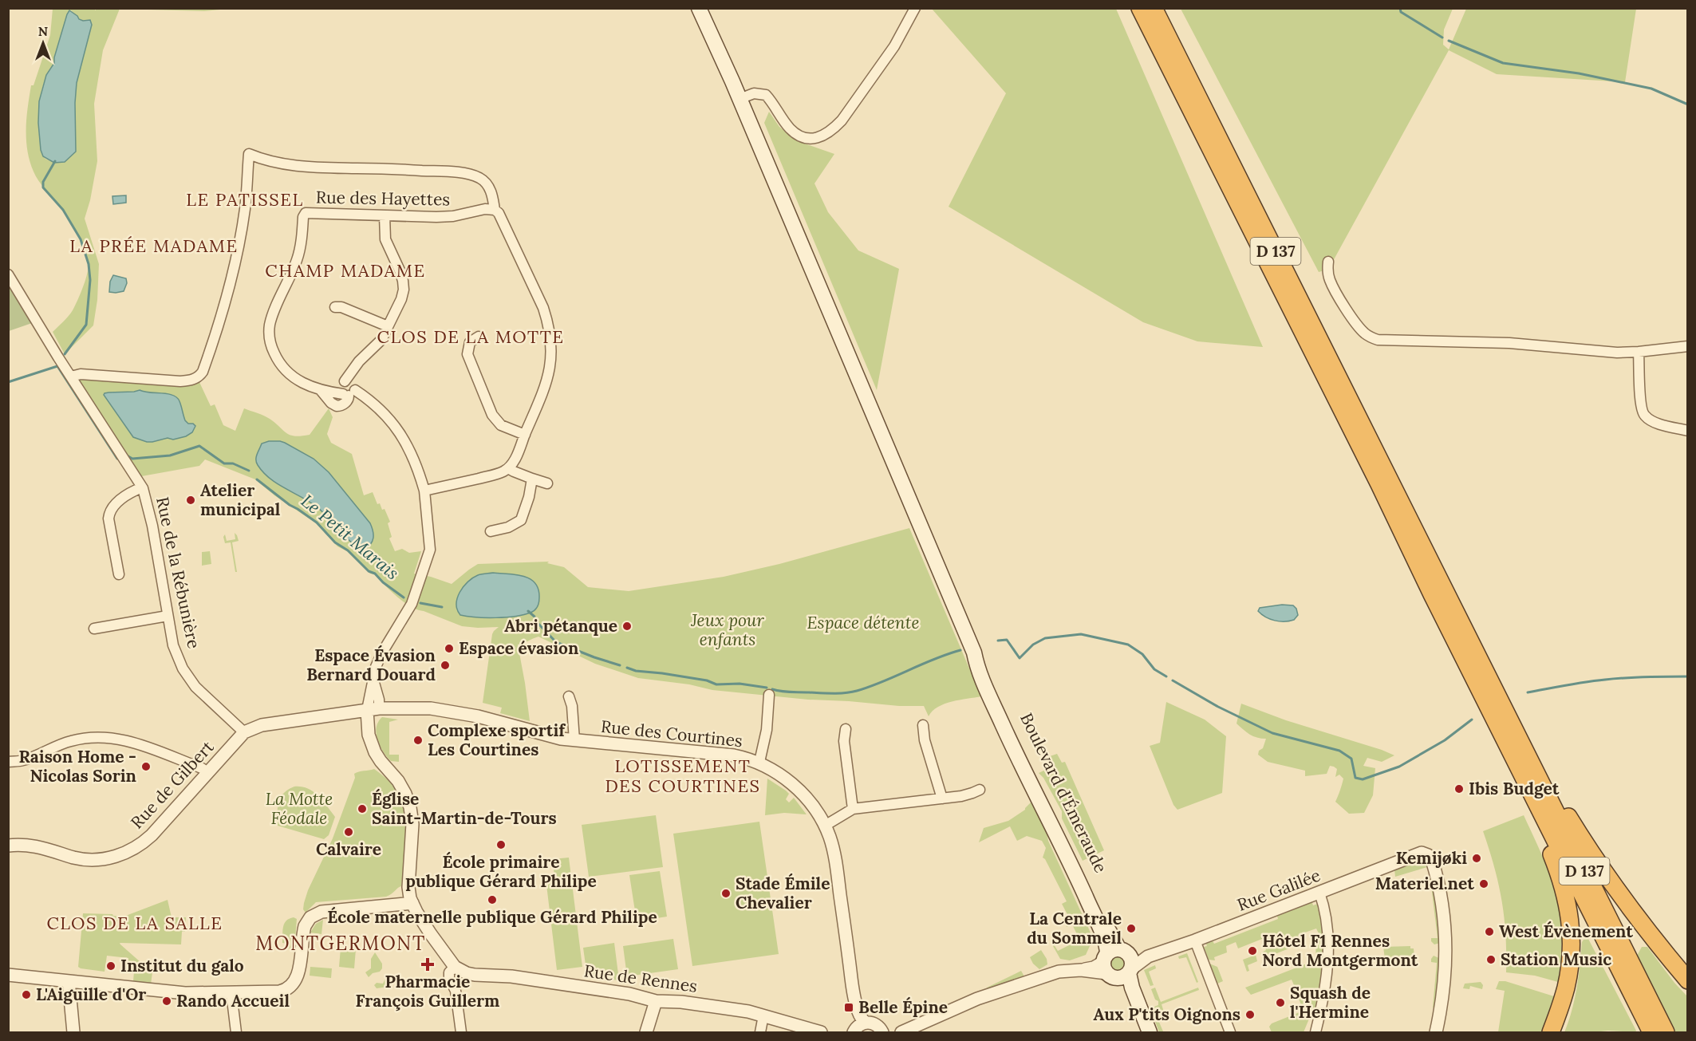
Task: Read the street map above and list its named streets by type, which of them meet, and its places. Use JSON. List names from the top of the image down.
{
  "streets": {
    "highway": ["D 137"],
    "main road": ["Boulevard d'Émeraude"],
    "street": [
      "Rue des Hayettes",
      "Rue de la Rébunière",
      "Rue des Courtines",
      "Rue de Gilbert",
      "Rue Galilée",
      "Rue de Rennes"
    ]
  },
  "crossings": [
    ["Rue de la Rébunière", "Rue de Gilbert"],
    ["Boulevard d'Émeraude", "Rue Galilée"]
  ],
  "districts": [
    "LE PATISSEL",
    "LA PRÉE MADAME",
    "CHAMP MADAME",
    "CLOS DE LA MOTTE",
    "LOTISSEMENT DES COURTINES",
    "CLOS DE LA SALLE",
    "MONTGERMONT"
  ],
  "water": ["Le Petit Marais"],
  "parks": ["Jeux pour enfants", "Espace détente", "La Motte Féodale"],
  "places": {
    "other": [
      "Atelier municipal",
      "Abri pétanque",
      "Espace évasion",
      "Espace Évasion Bernard Douard",
      "Complexe sportif Les Courtines",
      "Raison Home - Nicolas Sorin",
      "Ibis Budget",
      "Église Saint-Martin-de-Tours",
      "Calvaire",
      "École primaire publique Gérard Philipe",
      "Kemijøki",
      "Materiel.net",
      "Stade Émile Chevalier",
      "École maternelle publique Gérard Philipe",
      "La Centrale du Sommeil",
      "West Évènement",
      "Hôtel F1 Rennes Nord Montgermont",
      "Station Music",
      "Institut du galo",
      "L'Aiguille d'Or",
      "Rando Accueil",
      "Squash de l'Hermine",
      "Aux P'tits Oignons"
    ],
    "health": ["Pharmacie François Guillerm"],
    "transit": ["Belle Épine"]
  },
  "north": "top"
}
